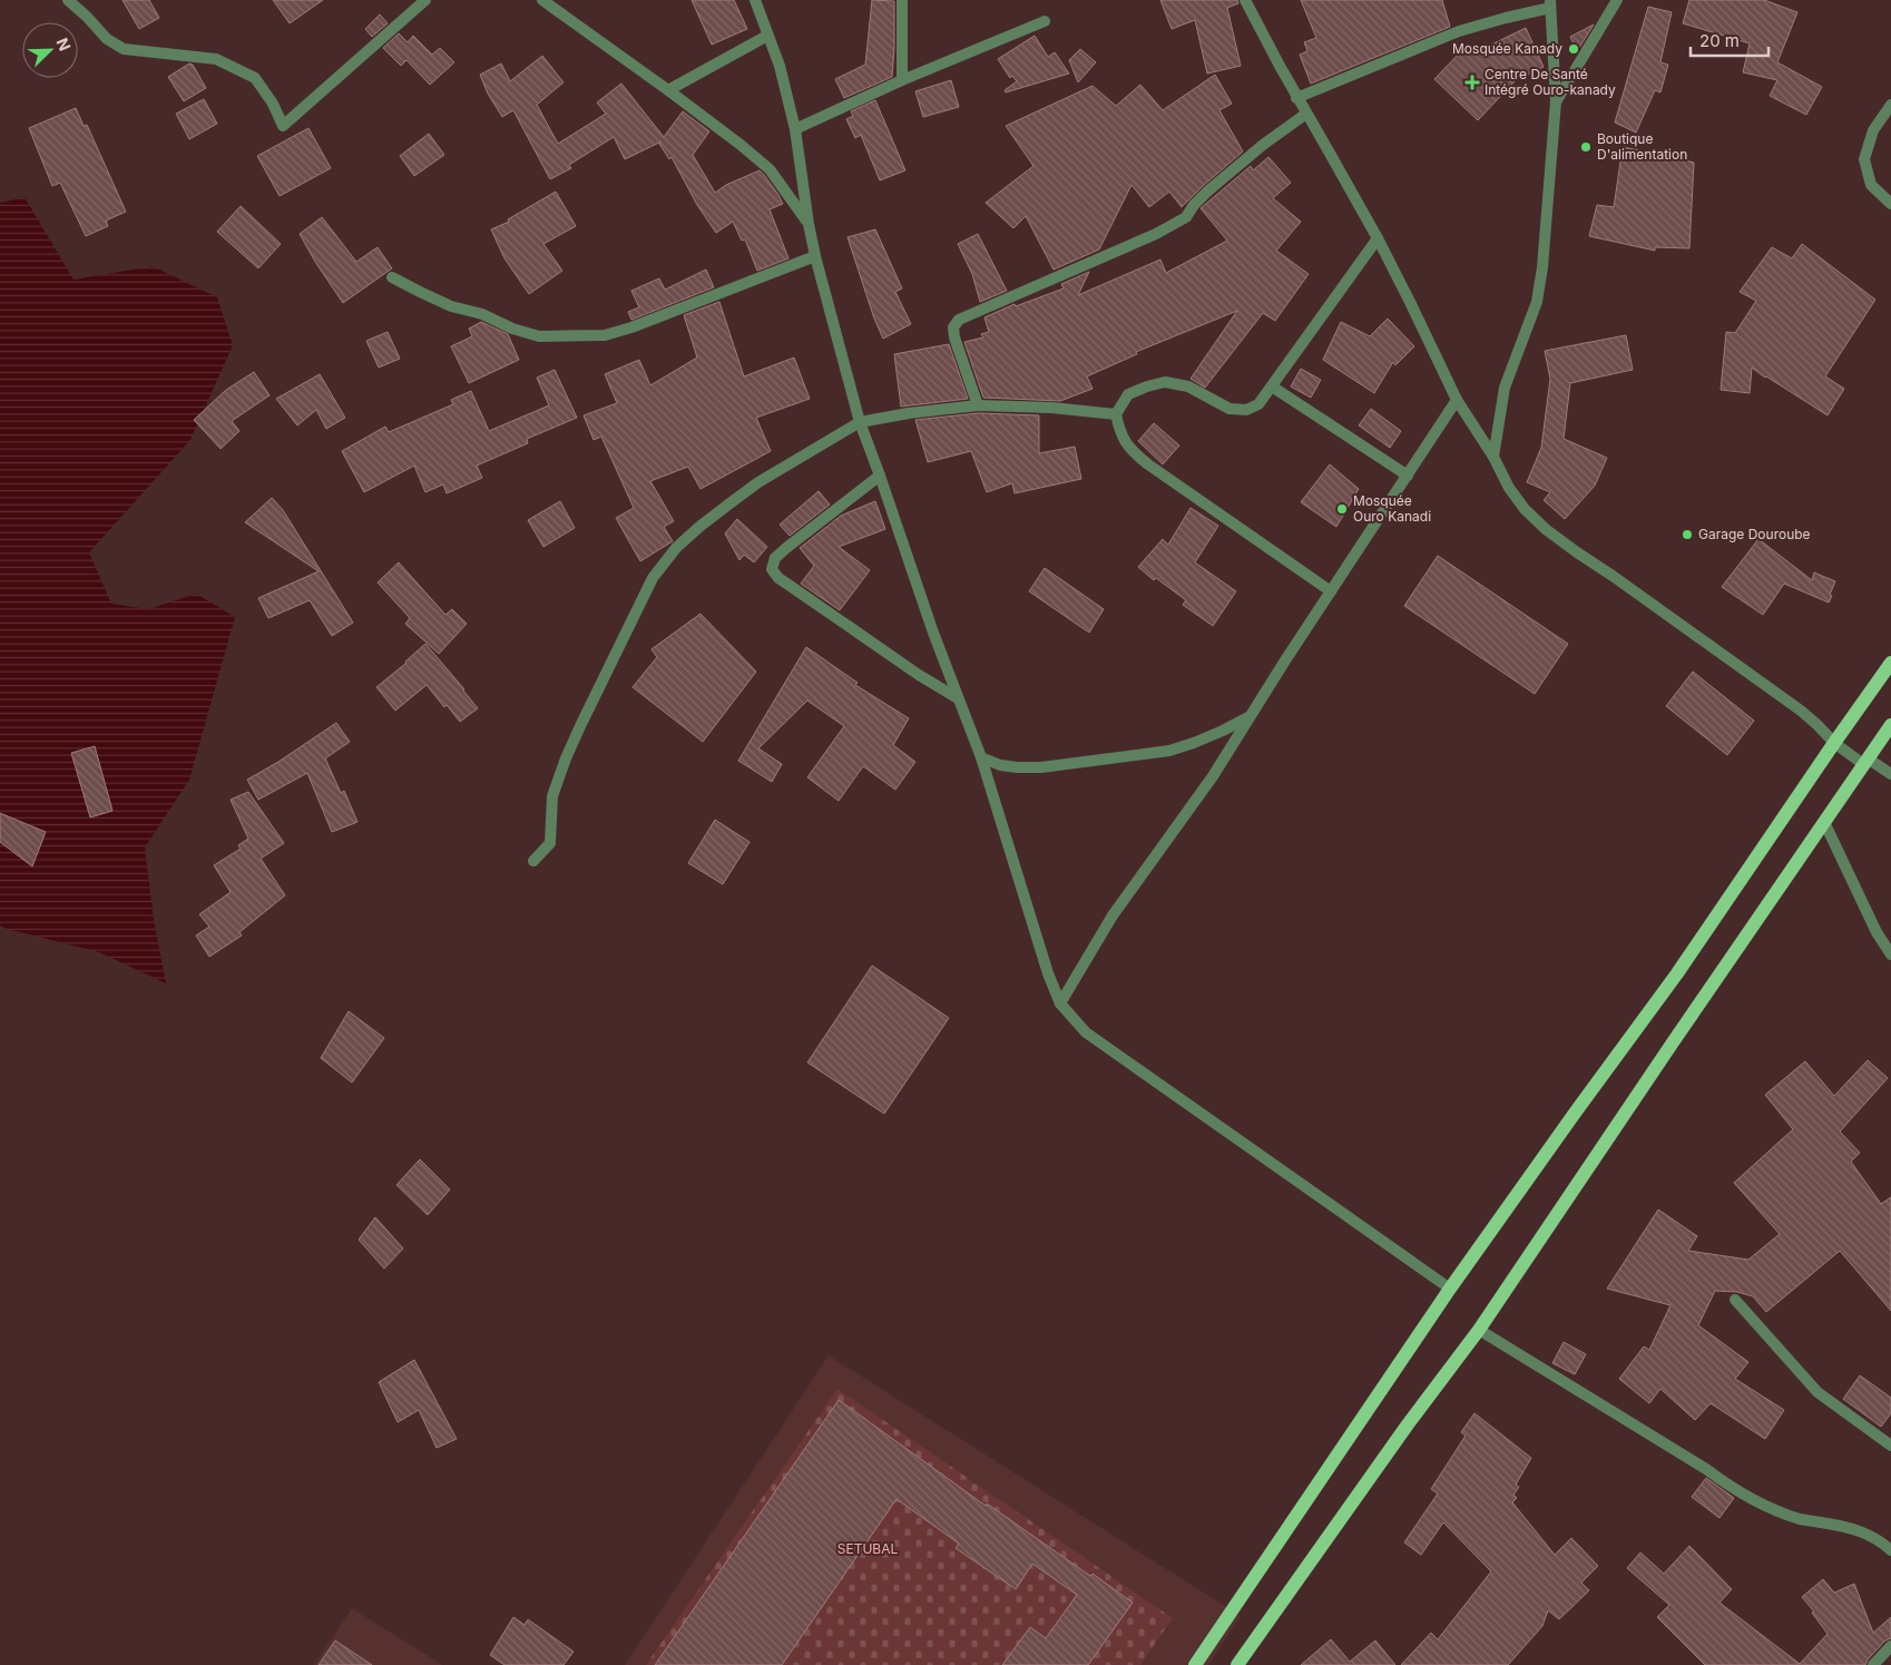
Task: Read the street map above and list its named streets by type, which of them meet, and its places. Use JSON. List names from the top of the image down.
{
  "parks": ["SETUBAL"],
  "places": {
    "other": [
      "Mosquée Kanady",
      "Boutique D'alimentation",
      "Mosquée Ouro Kanadi",
      "Garage Douroube"
    ],
    "health": ["Centre De Santé Intégré Ouro-kanady"]
  },
  "scale_bar": "20 m",
  "north": "top right"
}
